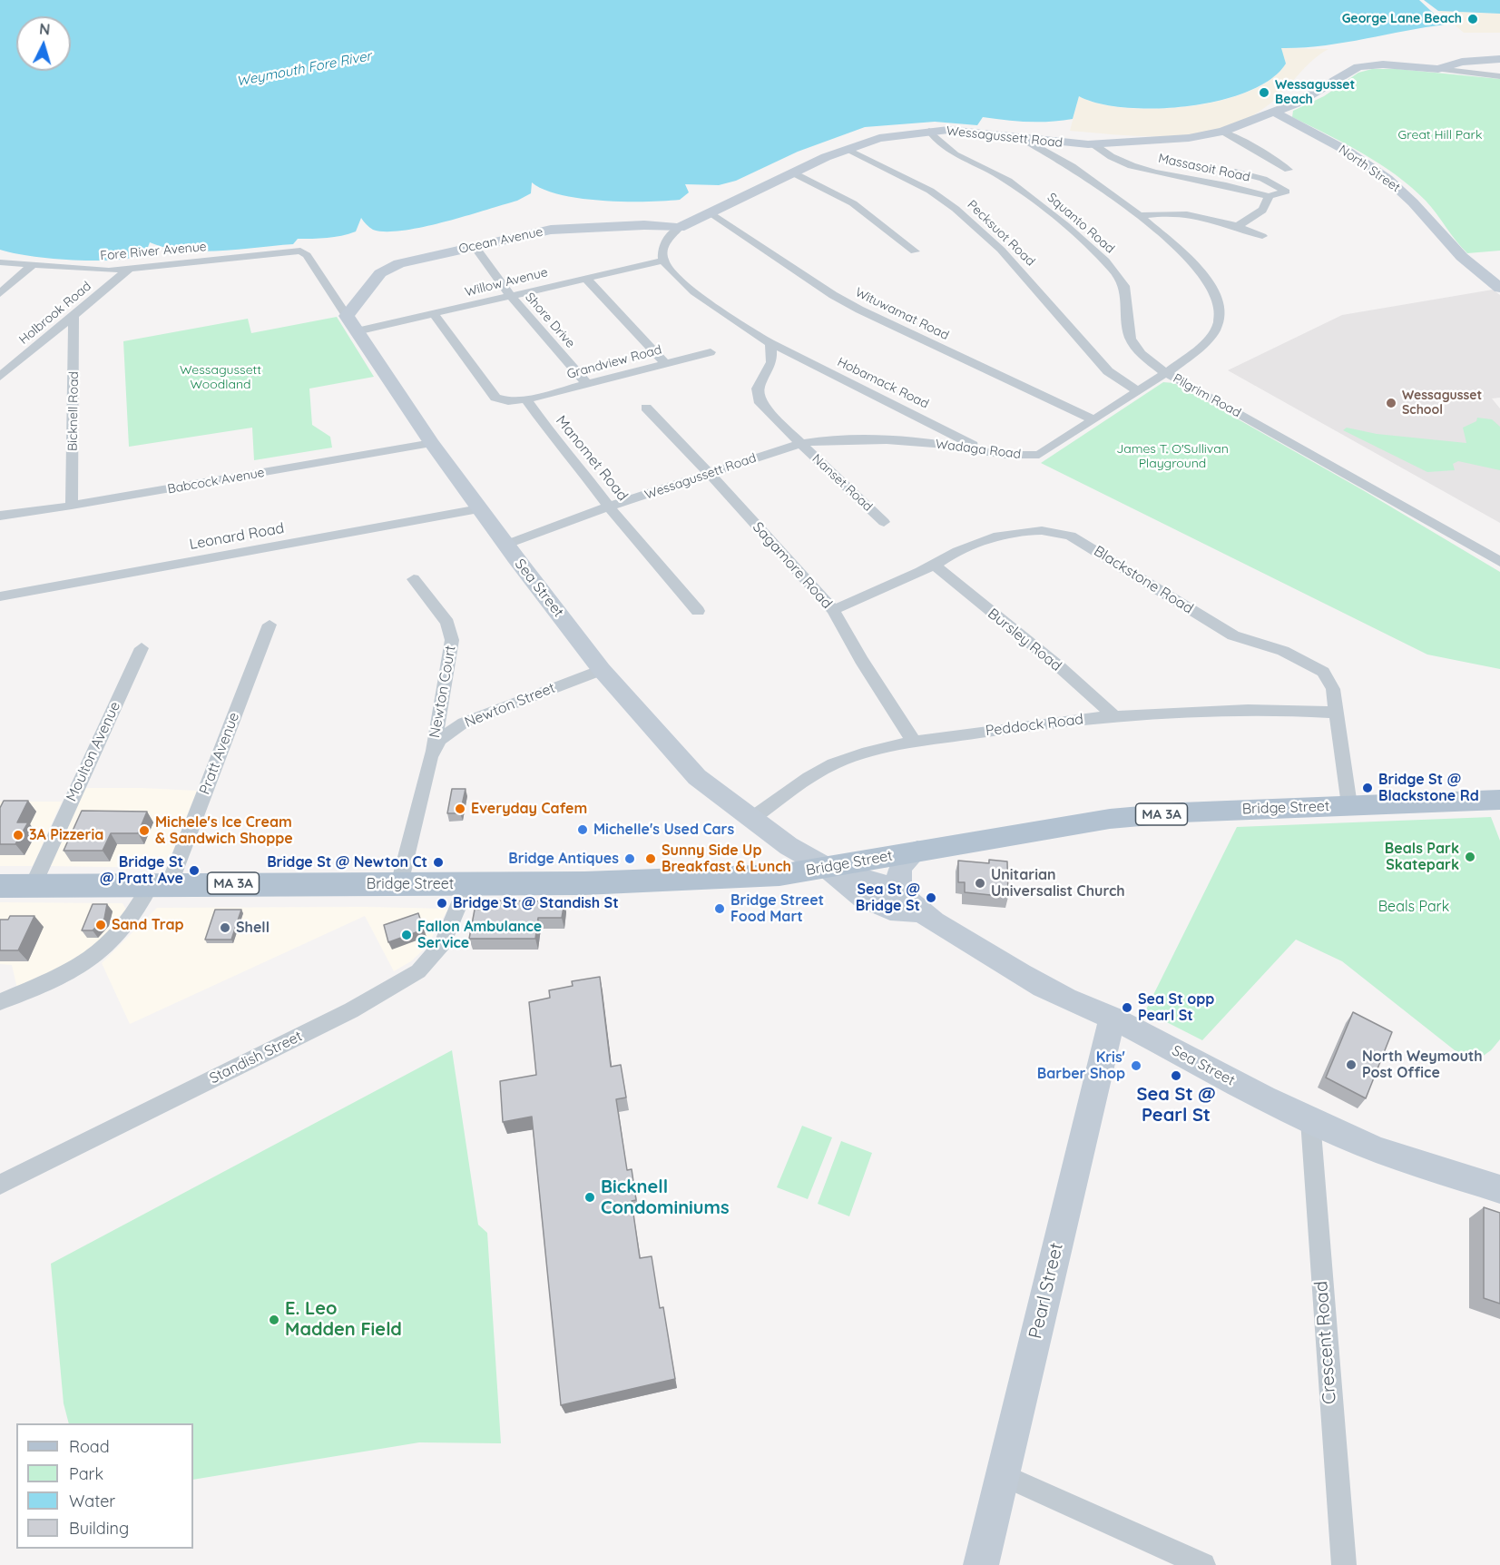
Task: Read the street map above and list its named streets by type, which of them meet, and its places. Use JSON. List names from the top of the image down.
{
  "streets": {
    "main road": ["Bridge Street", "MA 3A"],
    "street": [
      "Wessagussett Road",
      "Massasoit Road",
      "North Street",
      "Squanto Road",
      "Pecksuot Road",
      "Ocean Avenue",
      "Fore River Avenue",
      "Willow Avenue",
      "Holbrook Road",
      "Wituwamat Road",
      "Shore Drive",
      "Grandview Road",
      "Hobamack Road",
      "Pilgrim Road",
      "Bicknell Road",
      "Wadaga Road",
      "Manomet Road",
      "Babcock Avenue",
      "Nanset Road",
      "Leonard Road",
      "Sagamore Road",
      "Blackstone Road",
      "Sea Street",
      "Bursley Road",
      "Newton Court",
      "Newton Street",
      "Peddock Road",
      "Moulton Avenue",
      "Pratt Avenue",
      "Standish Street",
      "Pearl Street",
      "Crescent Road"
    ]
  },
  "crossings": [
    ["Wessagussett Road", "Massasoit Road"],
    ["Wessagussett Road", "North Street"],
    ["Wessagussett Road", "Squanto Road"],
    ["Wessagussett Road", "Pecksuot Road"],
    ["Wessagussett Road", "Ocean Avenue"],
    ["Wessagussett Road", "Wituwamat Road"],
    ["Wessagussett Road", "Pilgrim Road"],
    ["Wessagussett Road", "Wadaga Road"],
    ["Wessagussett Road", "Manomet Road"],
    ["Wessagussett Road", "Nanset Road"],
    ["Wessagussett Road", "Sagamore Road"],
    ["Wessagussett Road", "Sea Street"],
    ["Squanto Road", "Pilgrim Road"],
    ["Squanto Road", "Wadaga Road"],
    ["Pecksuot Road", "Wadaga Road"],
    ["Ocean Avenue", "Shore Drive"],
    ["Ocean Avenue", "Sea Street"],
    ["Fore River Avenue", "Holbrook Road"],
    ["Fore River Avenue", "Sea Street"],
    ["Willow Avenue", "Shore Drive"],
    ["Willow Avenue", "Grandview Road"],
    ["Willow Avenue", "Sea Street"],
    ["Holbrook Road", "Bicknell Road"],
    ["Wituwamat Road", "Wadaga Road"],
    ["Shore Drive", "Grandview Road"],
    ["Grandview Road", "Manomet Road"],
    ["Hobamack Road", "Wadaga Road"],
    ["Pilgrim Road", "Wadaga Road"],
    ["Bicknell Road", "Babcock Avenue"],
    ["Wadaga Road", "Nanset Road"],
    ["Babcock Avenue", "Sea Street"],
    ["Leonard Road", "Sea Street"],
    ["Sagamore Road", "Blackstone Road"],
    ["Sagamore Road", "Peddock Road"],
    ["Blackstone Road", "Bursley Road"],
    ["Blackstone Road", "Peddock Road"],
    ["Blackstone Road", "Bridge Street"],
    ["Sea Street", "Newton Street"],
    ["Sea Street", "Peddock Road"],
    ["Sea Street", "Bridge Street"],
    ["Sea Street", "Pearl Street"],
    ["Sea Street", "Crescent Road"],
    ["Bursley Road", "Peddock Road"],
    ["Newton Court", "Newton Street"],
    ["Newton Street", "Bridge Street"],
    ["Moulton Avenue", "Bridge Street"],
    ["Pratt Avenue", "Bridge Street"],
    ["Bridge Street", "Standish Street"]
  ],
  "water": ["Weymouth Fore River"],
  "parks": [
    "Great Hill Park",
    "Wessagussett Woodland",
    "James T. O'Sullivan Playground",
    "Beals Park"
  ],
  "places": [
    "George Lane Beach",
    "Wessagusset Beach",
    "Wessagusset School",
    "Bridge St @ Blackstone Rd",
    "Everyday Cafem",
    "Michelle's Used Cars",
    "Michele's Ice Cream & Sandwich Shoppe",
    "3A Pizzeria",
    "Beals Park Skatepark",
    "Bridge Antiques",
    "Sunny Side Up Breakfast & Lunch",
    "Bridge St @ Newton Ct",
    "Bridge St @ Pratt Ave",
    "Unitarian Universalist Church",
    "Sea St @ Bridge St",
    "Bridge St @ Standish St",
    "Bridge Street Food Mart",
    "Sand Trap",
    "Shell",
    "Fallon Ambulance Service",
    "Sea St opp Pearl St",
    "North Weymouth Post Office",
    "Kris' Barber Shop",
    "Sea St @ Pearl St",
    "Bicknell Condominiums",
    "E. Leo Madden Field"
  ],
  "legend": [
    "Road",
    "Park",
    "Water",
    "Building"
  ],
  "north": "top"
}
